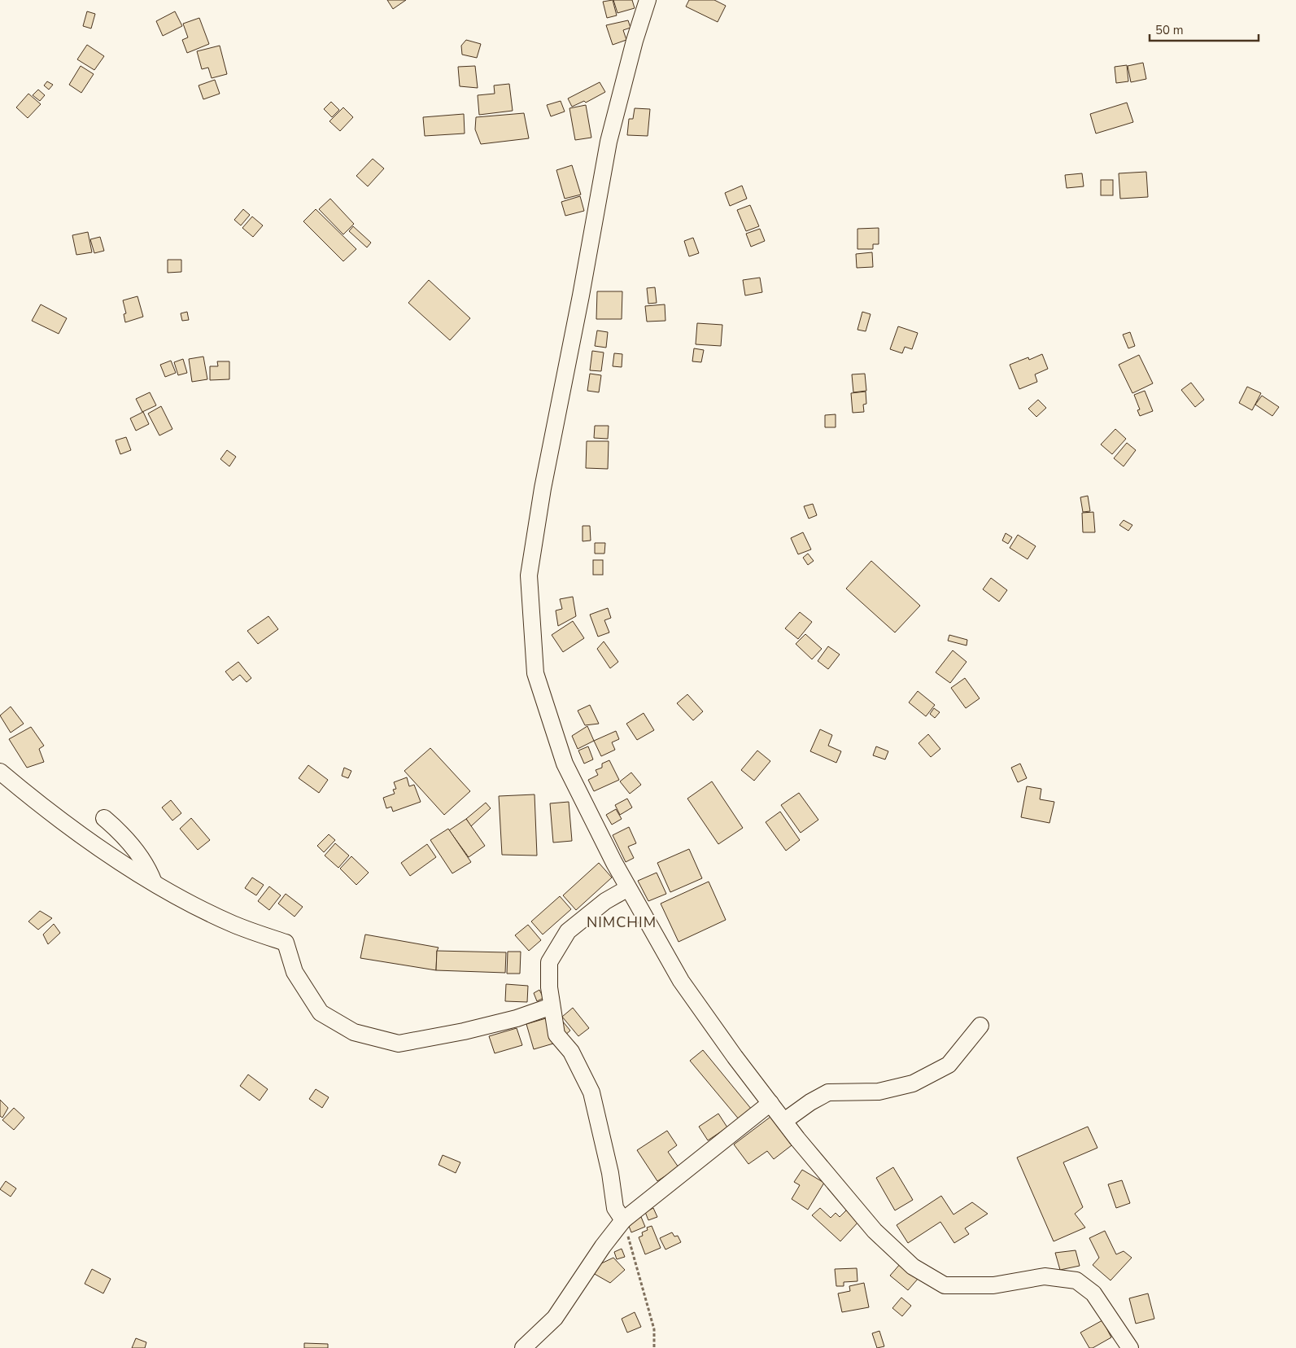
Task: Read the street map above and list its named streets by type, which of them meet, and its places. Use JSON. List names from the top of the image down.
{
  "districts": ["NIMCHIM"],
  "scale_bar": "50 m"
}
